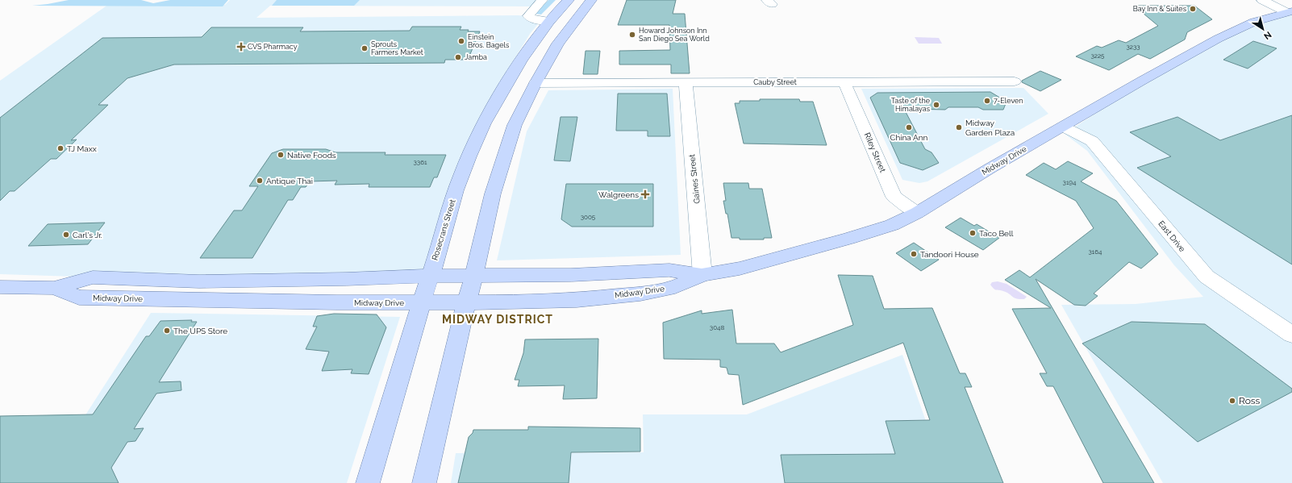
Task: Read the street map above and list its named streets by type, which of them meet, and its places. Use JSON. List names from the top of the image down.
{
  "streets": {
    "main road": ["Midway Drive", "Rosecrans Street"],
    "street": [
      "Cauby Street",
      "Riley Street",
      "Gaines Street",
      "East Drive"
    ]
  },
  "crossings": [
    ["Cauby Street", "Riley Street"],
    ["Cauby Street", "Gaines Street"],
    ["Riley Street", "Midway Drive"],
    ["Midway Drive", "Gaines Street"],
    ["Midway Drive", "Rosecrans Street"],
    ["Midway Drive", "East Drive"]
  ],
  "districts": ["MIDWAY DISTRICT"],
  "places": {
    "other": [
      "Bay Inn & Suites",
      "Howard Johnson Inn San Diego Sea World",
      "Einstein Bros. Bagels",
      "Sprouts Farmers Market",
      "Jamba",
      "7-Eleven",
      "Taste of the Himalayas",
      "China Ann",
      "Midway Garden Plaza",
      "TJ Maxx",
      "Native Foods",
      "Antique Thai",
      "Taco Bell",
      "Carl's Jr.",
      "Tandoori House",
      "The UPS Store",
      "Ross"
    ],
    "health": ["CVS Pharmacy", "Walgreens"]
  },
  "house_numbers": [
    "3233",
    "3225",
    "3361",
    "3194",
    "3005",
    "3164",
    "3048"
  ],
  "north": "bottom right"
}
